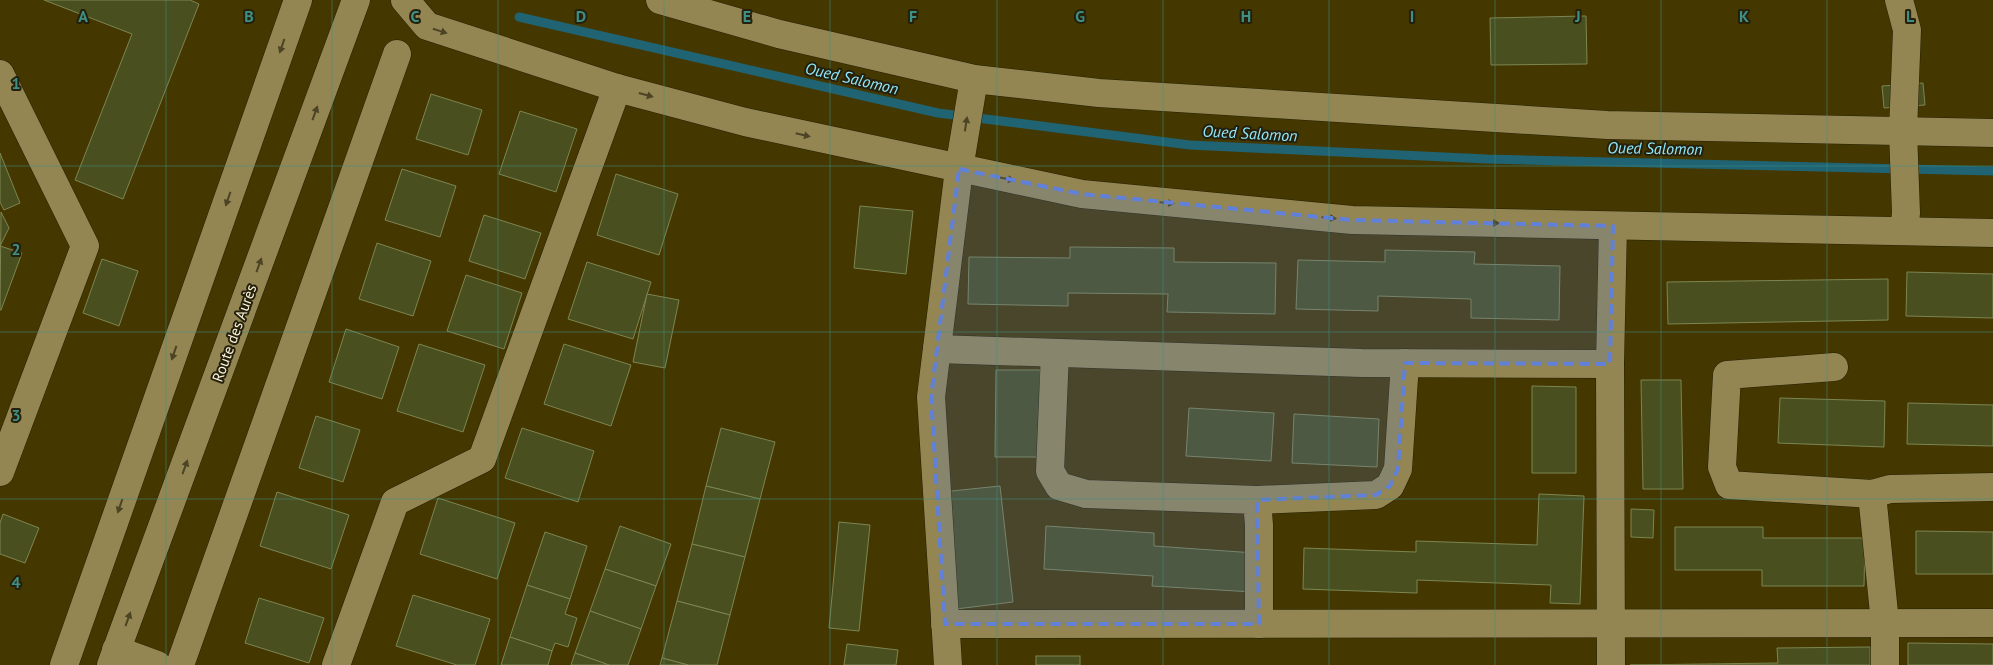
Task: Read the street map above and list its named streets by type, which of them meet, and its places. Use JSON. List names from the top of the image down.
{
  "streets": {
    "street": ["Route des Aurès"]
  },
  "water": ["Oued Salomon"],
  "grid": {
    "columns": [
      "A",
      "B",
      "C",
      "D",
      "E",
      "F",
      "G",
      "H",
      "I",
      "J",
      "K",
      "L"
    ],
    "rows": [
      "1",
      "2",
      "3",
      "4"
    ]
  }
}
